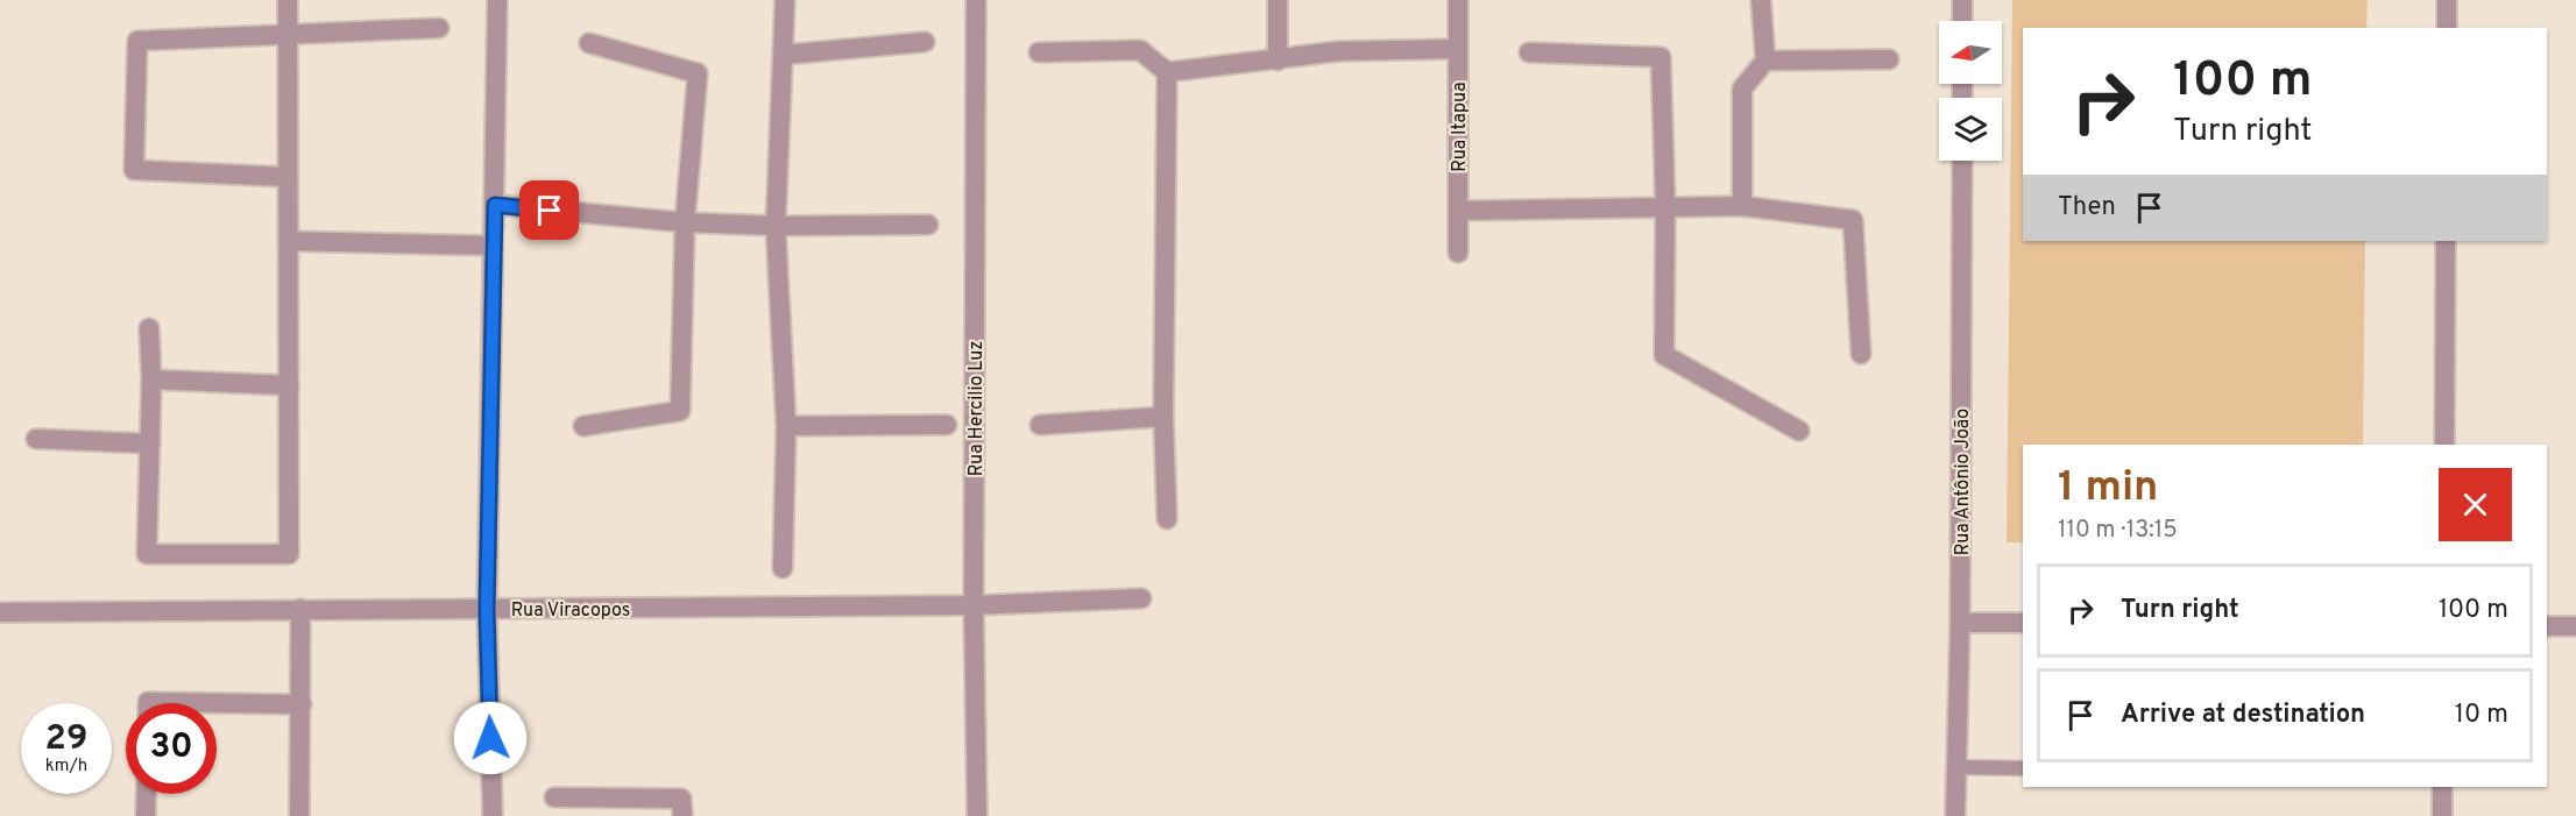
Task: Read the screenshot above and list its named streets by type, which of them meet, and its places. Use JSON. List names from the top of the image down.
{
  "streets": {
    "street": [
      "Rua Itapua",
      "Rua Hercilio Luz",
      "Rua Antônio João",
      "Rua Viracopos"
    ]
  },
  "crossings": [
    ["Rua Hercilio Luz", "Rua Viracopos"]
  ],
  "north": "left",
  "page": {
    "turn": ["100 m", "Turn right"],
    "then": "Then",
    "heading": ["1 min", "110 m · 13:15"],
    "list": [
      {
        "name": "Turn right",
        "value": "100 m"
      },
      {
        "name": "Arrive at destination",
        "value": "10 m"
      }
    ],
    "speed": "29 km/h",
    "limit": "30"
  }
}
